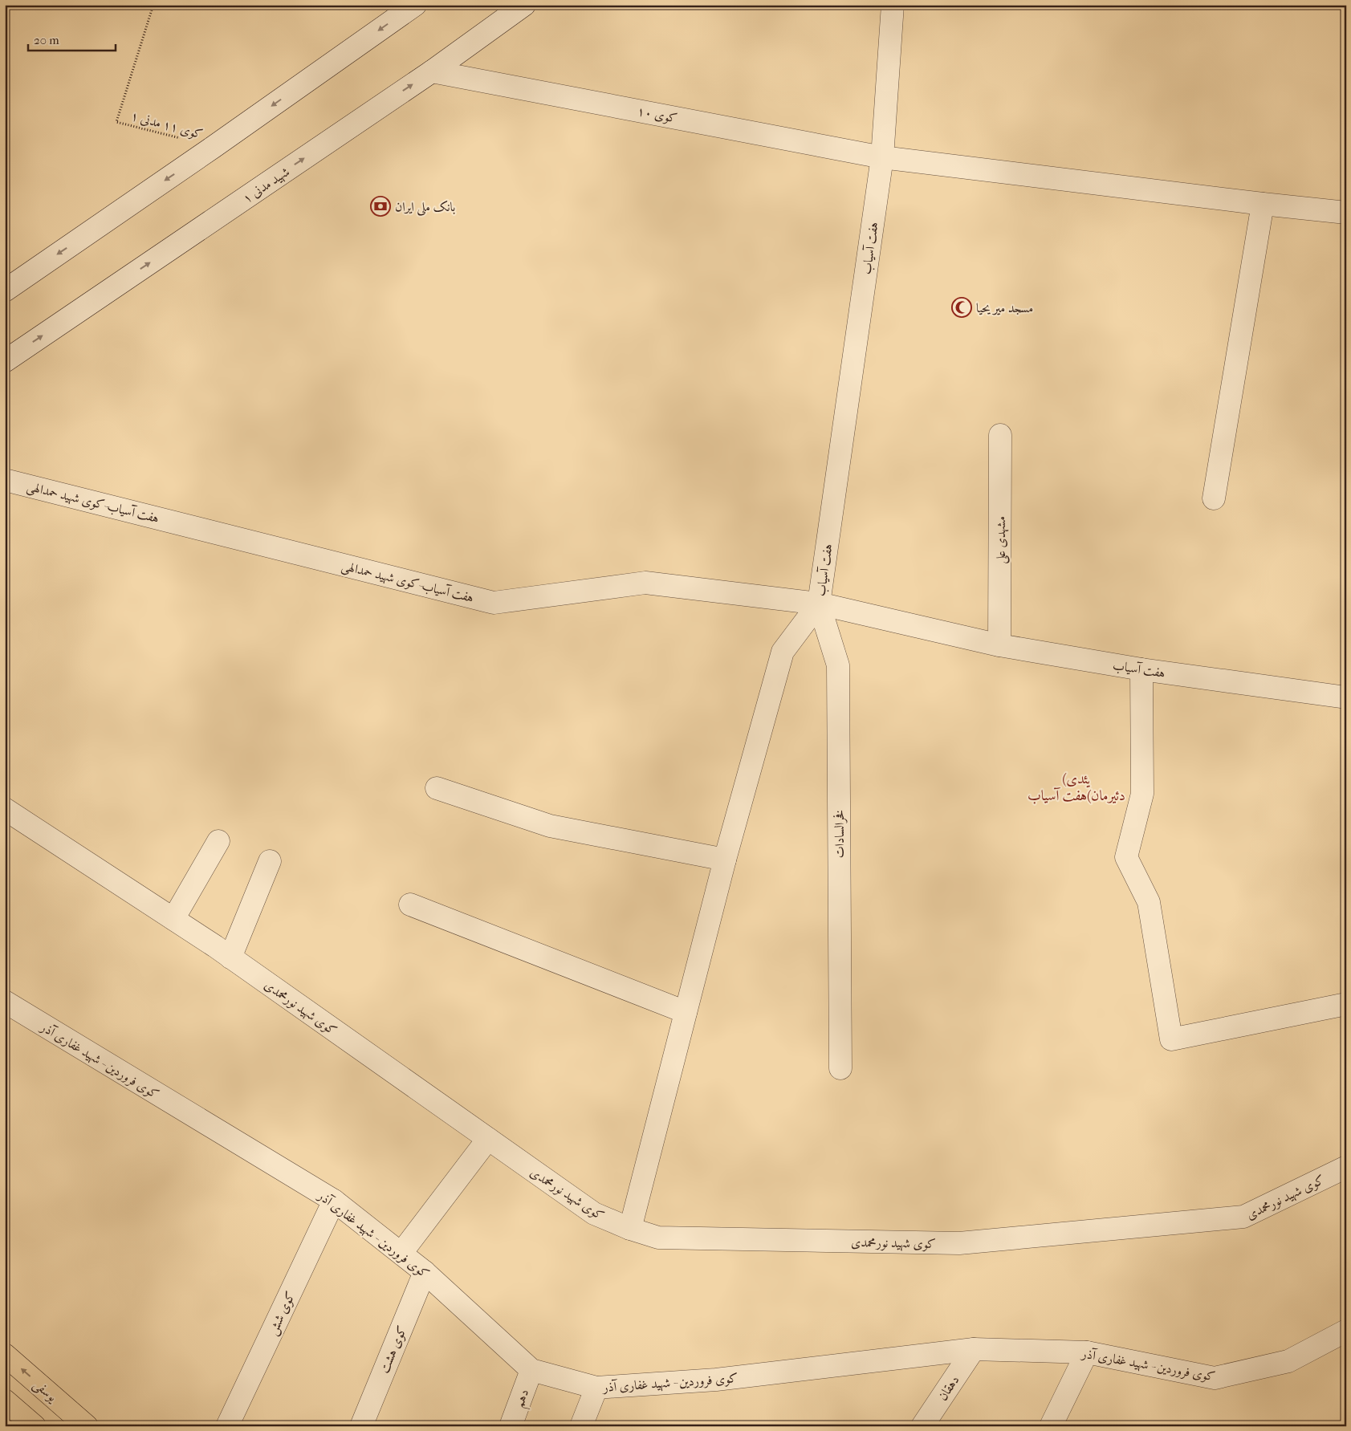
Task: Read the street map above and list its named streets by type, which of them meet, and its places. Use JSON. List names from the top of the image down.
{
  "streets": {
    "main road": ["یوسفی"],
    "street": [
      "کوی ۱۰",
      "شهید مدنی ۱",
      "هفت آسیاب",
      "هفت آسیاب-کوی شهید حمدالهی",
      "مشهدی علی",
      "فخرالسادات",
      "کوی شهید نورمحمدی",
      "کوی فروردین - شهید غفاری آذر",
      "کوی شش",
      "کوی هشت",
      "دهقان",
      "دهم"
    ],
    "path": ["کوی ۱۱ مدنی ۱"]
  },
  "crossings": [
    ["کوی ۱۰", "شهید مدنی ۱"],
    ["کوی ۱۰", "هفت آسیاب"],
    ["هفت آسیاب", "هفت آسیاب-کوی شهید حمدالهی"],
    ["هفت آسیاب", "مشهدی علی"],
    ["هفت آسیاب", "فخرالسادات"],
    ["هفت آسیاب-کوی شهید حمدالهی", "فخرالسادات"],
    ["کوی فروردین - شهید غفاری آذر", "کوی شش"],
    ["کوی فروردین - شهید غفاری آذر", "کوی هشت"],
    ["کوی فروردین - شهید غفاری آذر", "دهقان"],
    ["کوی فروردین - شهید غفاری آذر", "دهم"]
  ],
  "districts": ["(یئدی دئیرمان)هفت آسیاب"],
  "places": {
    "bank": ["بانک ملی ایران"],
    "mosque": ["مسجد میر یحیا"]
  },
  "scale_bar": "20 m"
}
